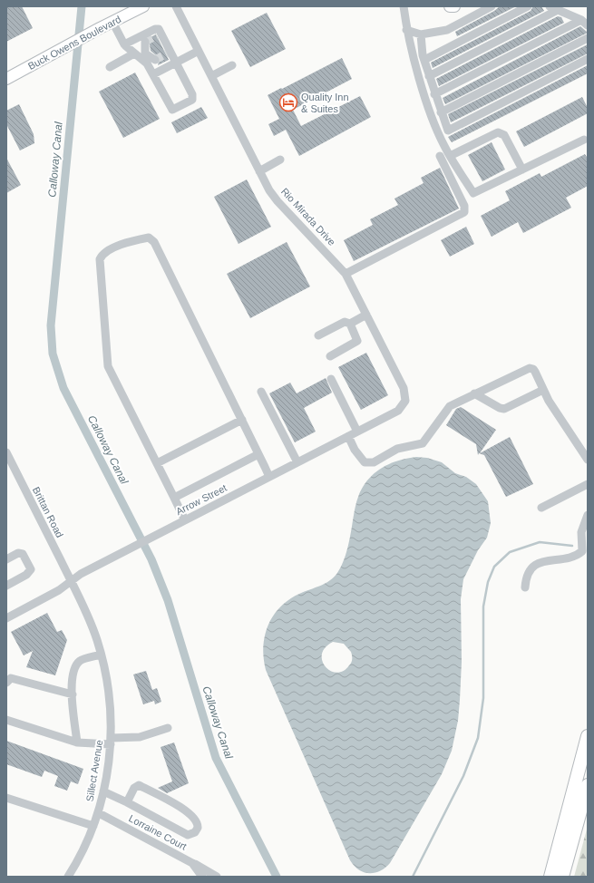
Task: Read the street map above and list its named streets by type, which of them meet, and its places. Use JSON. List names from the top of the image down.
{
  "streets": {
    "main road": ["Buck Owens Boulevard"],
    "street": [
      "Rio Mirada Drive",
      "Arrow Street",
      "Brittan Road",
      "Sillect Avenue",
      "Lorraine Court"
    ]
  },
  "crossings": [
    ["Rio Mirada Drive", "Arrow Street"],
    ["Arrow Street", "Brittan Road"],
    ["Arrow Street", "Sillect Avenue"],
    ["Brittan Road", "Sillect Avenue"],
    ["Sillect Avenue", "Lorraine Court"]
  ],
  "water": ["Calloway Canal"],
  "places": {
    "hotel": ["Quality Inn & Suites"]
  }
}
